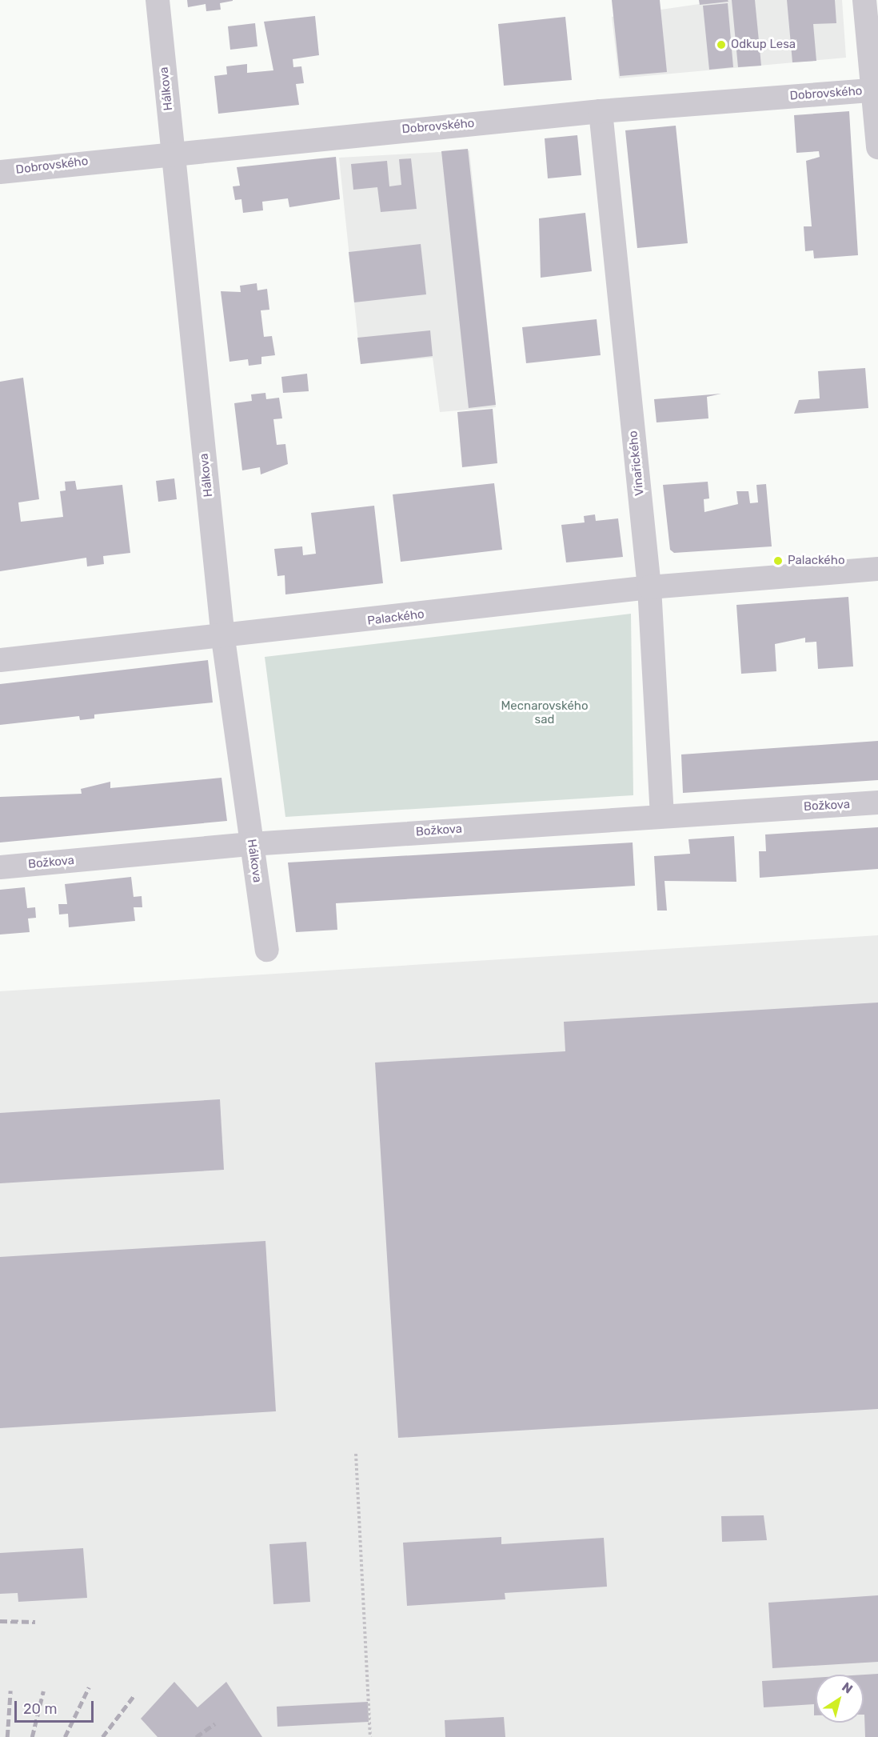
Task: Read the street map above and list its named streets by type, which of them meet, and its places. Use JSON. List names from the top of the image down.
{
  "streets": {
    "street": [
      "Hálkova",
      "Dobrovského",
      "Vinařického",
      "Palackého",
      "Božkova"
    ]
  },
  "crossings": [
    ["Hálkova", "Dobrovského"],
    ["Hálkova", "Palackého"],
    ["Hálkova", "Božkova"],
    ["Dobrovského", "Vinařického"],
    ["Vinařického", "Palackého"],
    ["Vinařického", "Božkova"]
  ],
  "parks": ["Mecnarovského sad"],
  "places": ["Odkup Lesa", "Palackého"],
  "scale_bar": "20 m",
  "north": "top right"
}
